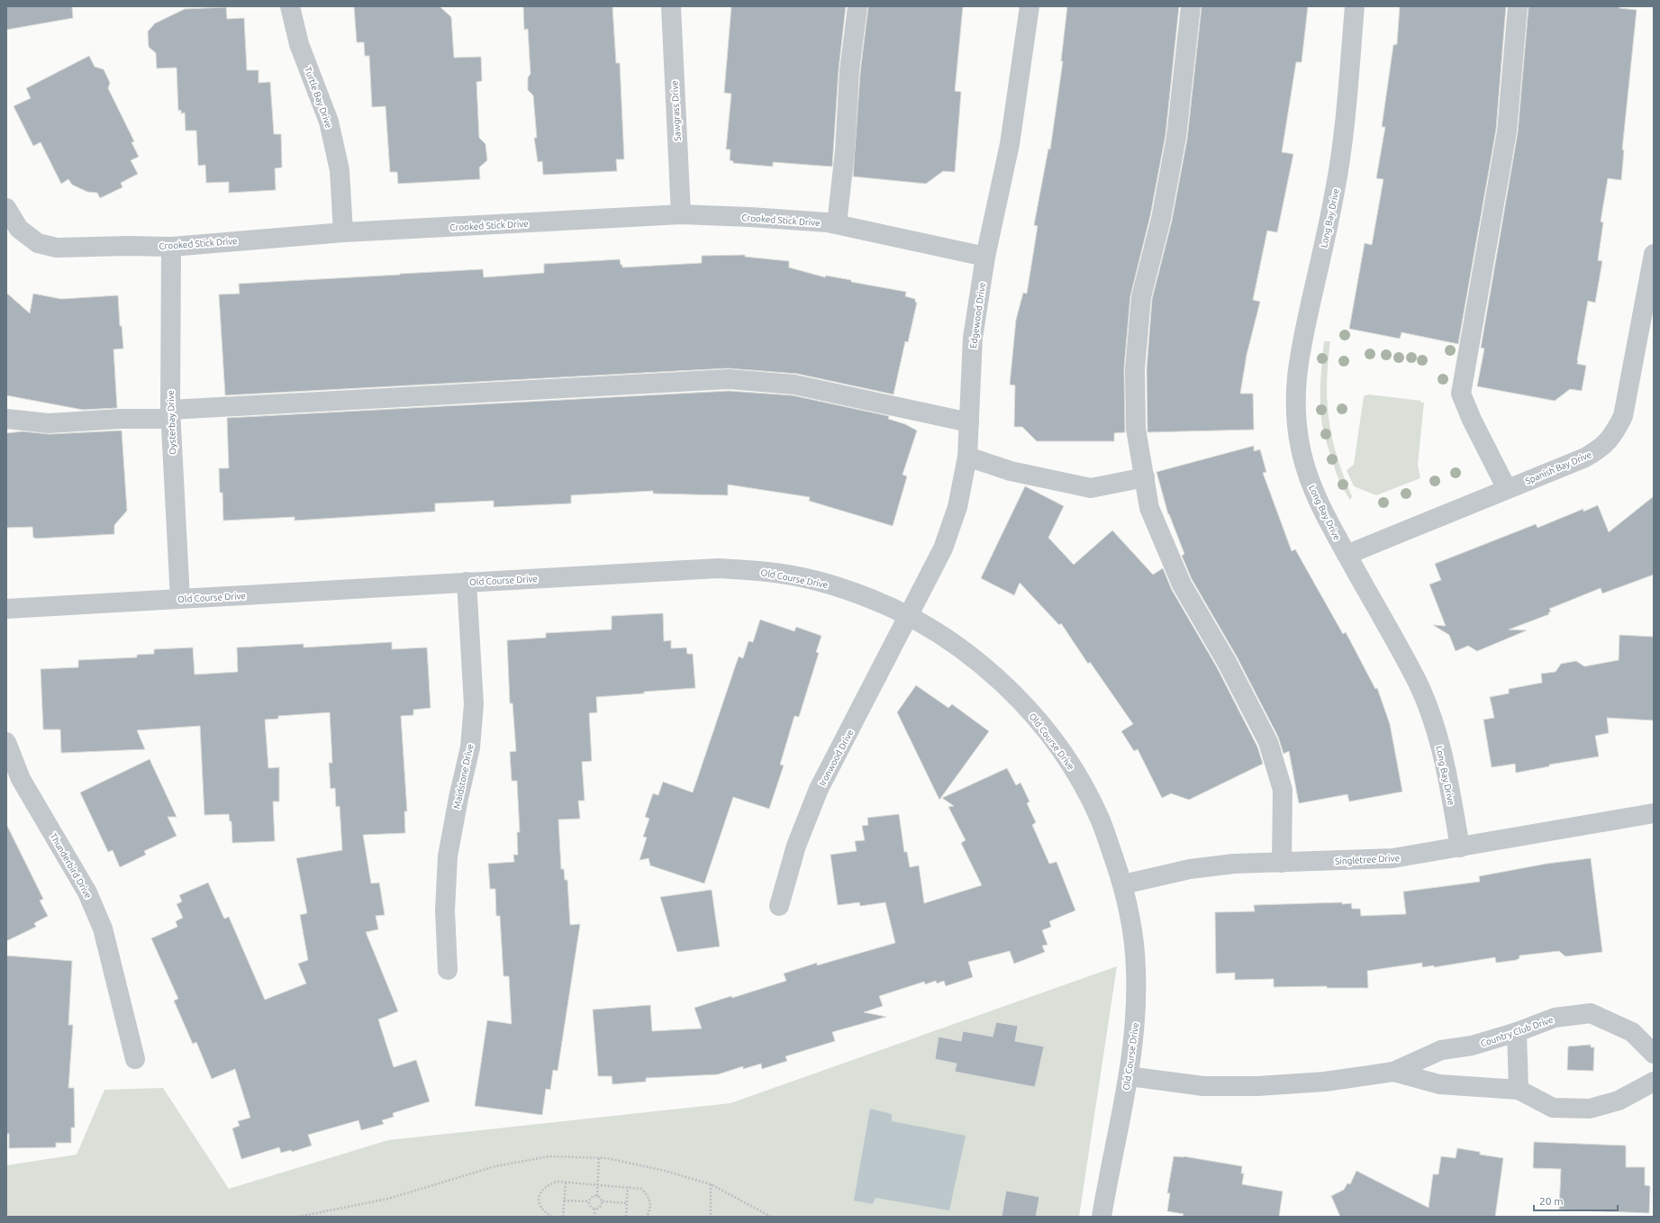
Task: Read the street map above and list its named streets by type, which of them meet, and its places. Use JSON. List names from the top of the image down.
{
  "streets": {
    "street": [
      "Turtle Bay Drive",
      "Sawgrass Drive",
      "Long Bay Drive",
      "Crooked Stick Drive",
      "Edgewood Drive",
      "Oysterbay Drive",
      "Spanish Bay Drive",
      "Old Course Drive",
      "Ironwood Drive",
      "Maidstone Drive",
      "Singletree Drive",
      "Thunderbird Drive",
      "Country Club Drive"
    ]
  },
  "crossings": [
    ["Turtle Bay Drive", "Crooked Stick Drive"],
    ["Sawgrass Drive", "Crooked Stick Drive"],
    ["Long Bay Drive", "Spanish Bay Drive"],
    ["Long Bay Drive", "Singletree Drive"],
    ["Crooked Stick Drive", "Edgewood Drive"],
    ["Crooked Stick Drive", "Oysterbay Drive"],
    ["Edgewood Drive", "Old Course Drive"],
    ["Edgewood Drive", "Ironwood Drive"],
    ["Oysterbay Drive", "Old Course Drive"],
    ["Old Course Drive", "Ironwood Drive"],
    ["Old Course Drive", "Maidstone Drive"],
    ["Old Course Drive", "Singletree Drive"],
    ["Old Course Drive", "Country Club Drive"]
  ],
  "scale_bar": "20 m"
}
